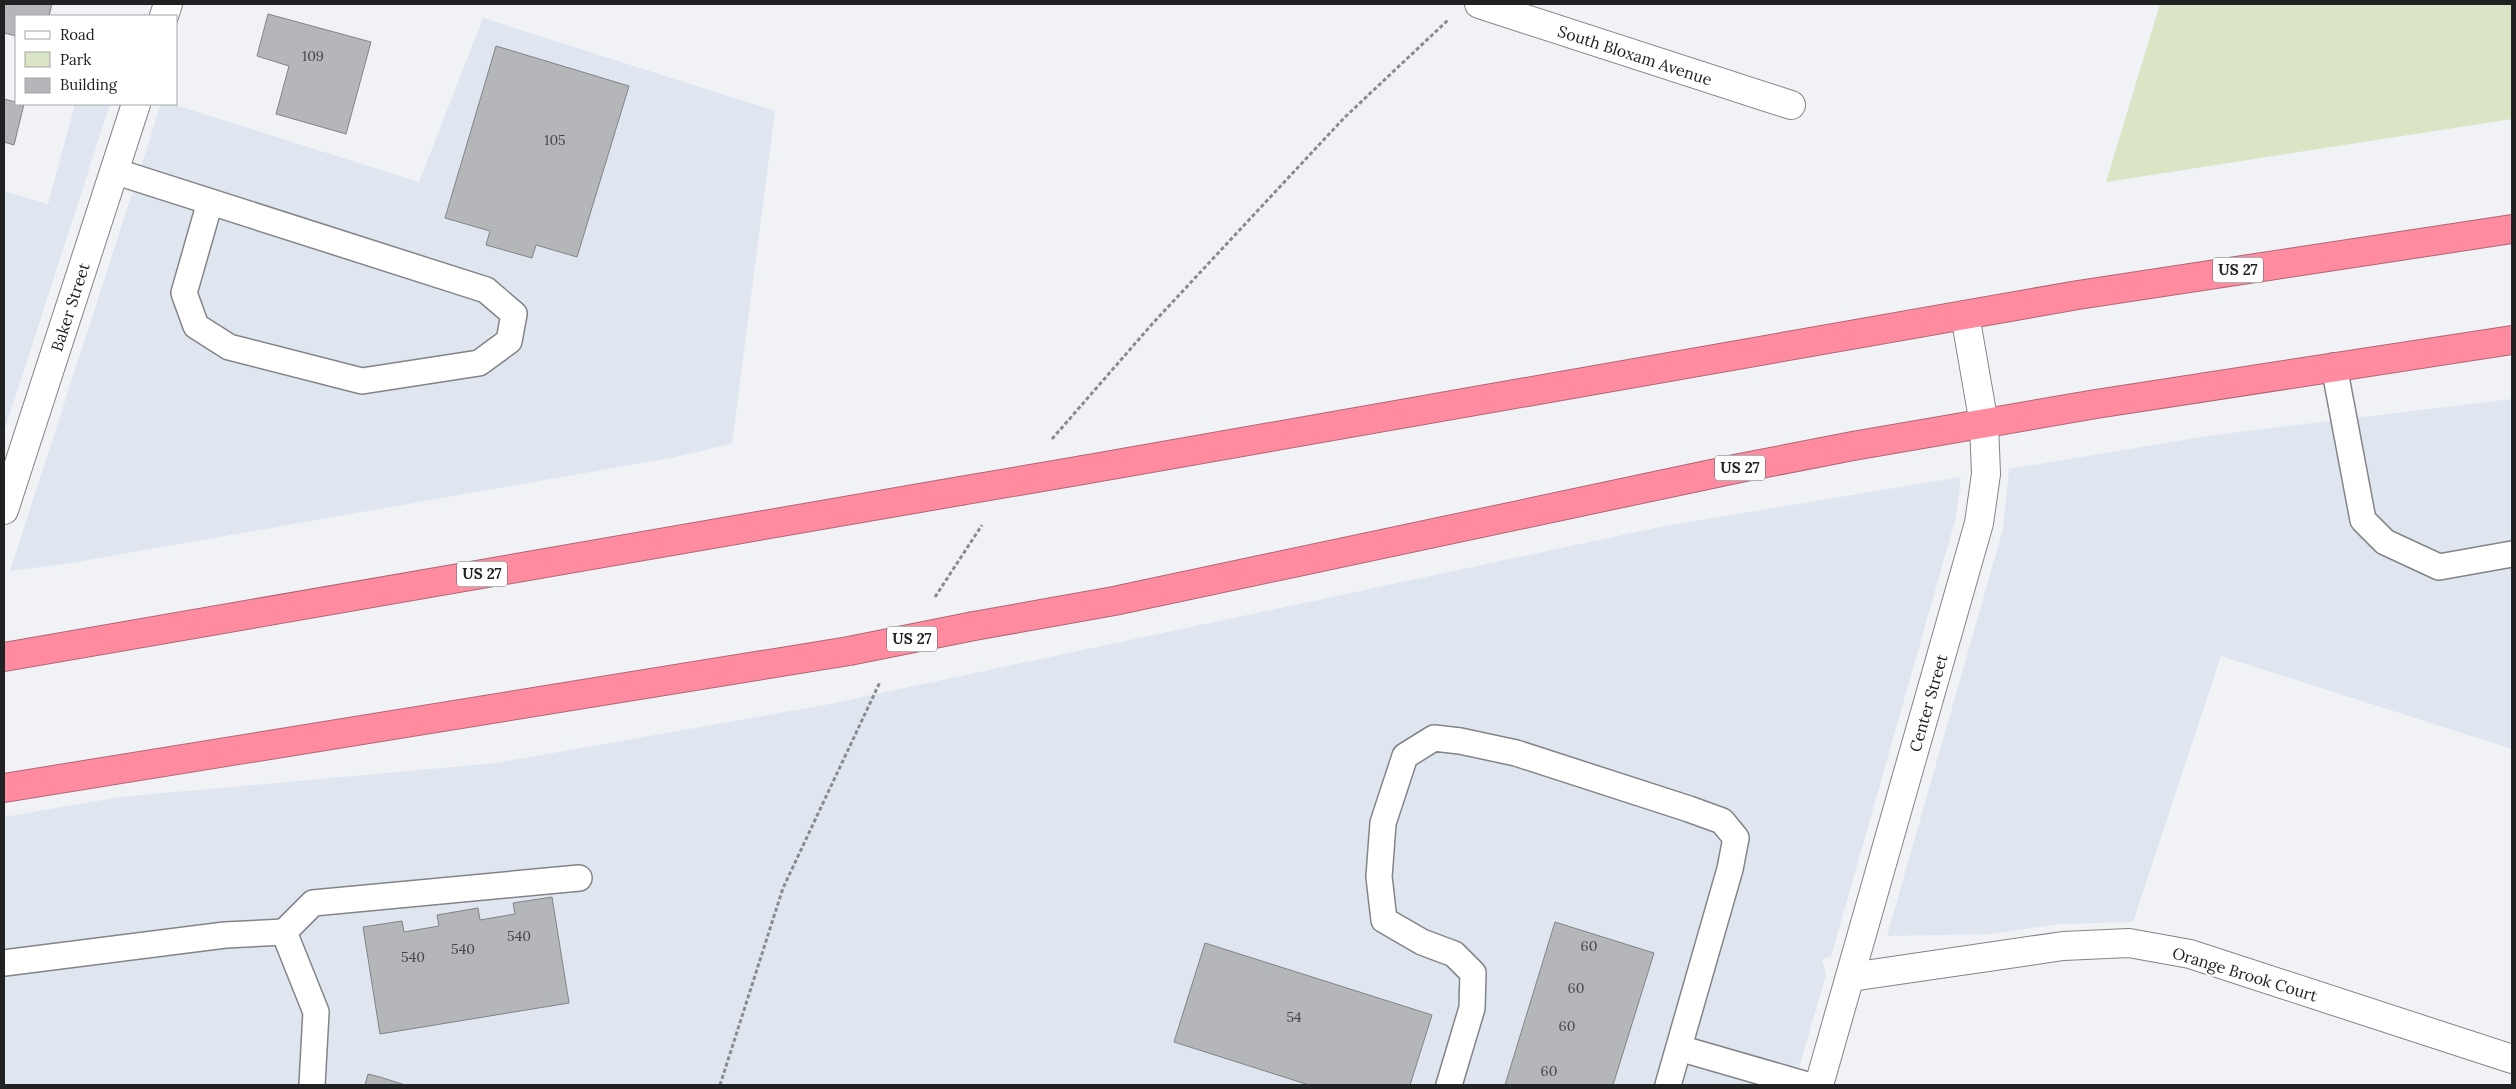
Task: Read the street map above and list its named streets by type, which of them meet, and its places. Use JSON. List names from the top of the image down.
{
  "streets": {
    "highway": ["US 27"],
    "street": [
      "South Bloxam Avenue",
      "Baker Street",
      "Center Street",
      "Orange Brook Court"
    ]
  },
  "crossings": [
    ["US 27", "Center Street"],
    ["Center Street", "Orange Brook Court"]
  ],
  "house_numbers": [
    "109",
    "105",
    "540",
    "60",
    "540",
    "540",
    "60",
    "54",
    "60",
    "60"
  ],
  "legend": ["Road", "Park", "Building"]
}
